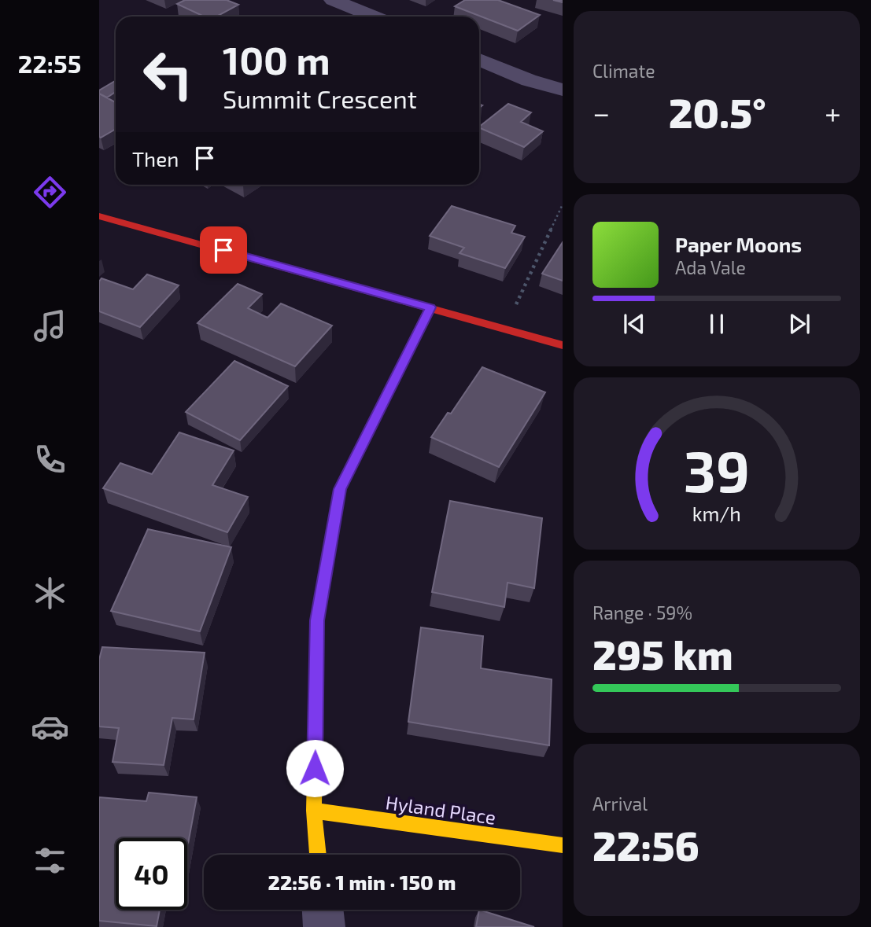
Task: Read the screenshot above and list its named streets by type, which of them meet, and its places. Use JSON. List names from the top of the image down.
{
  "streets": {
    "street": ["Hyland Place"]
  },
  "page": {
    "tabs": "22:55",
    "tile": [
      "Climate",
      ["Range · 59%", "295 km"],
      ["Arrival", "22:56"]
    ],
    "turn": ["100 m", "Summit Crescent"],
    "heat": ["−", "20.5°", "+"],
    "then": "Then",
    "song": ["Paper Moons", "Ada Vale"],
    "limit": "40",
    "trip": "22:56 · 1 min · 150 m",
    "gauge": ["39", "km/h"]
  }
}
